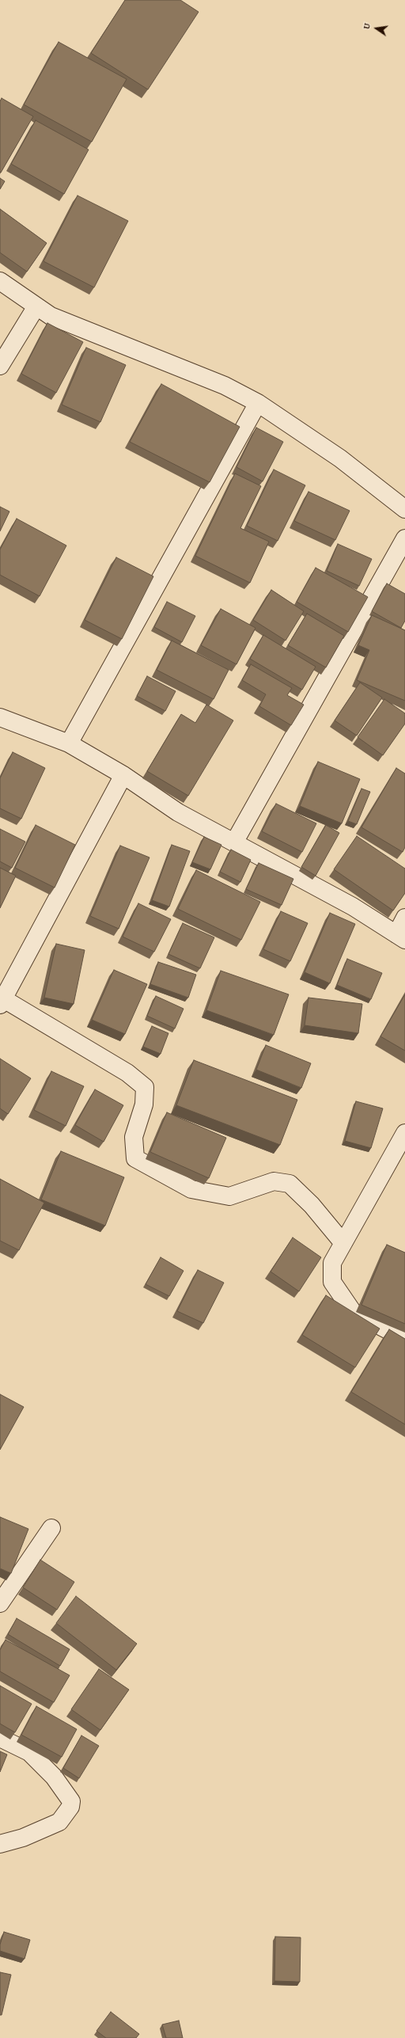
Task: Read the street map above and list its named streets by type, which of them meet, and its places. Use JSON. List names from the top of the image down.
{
  "north": "left"
}
